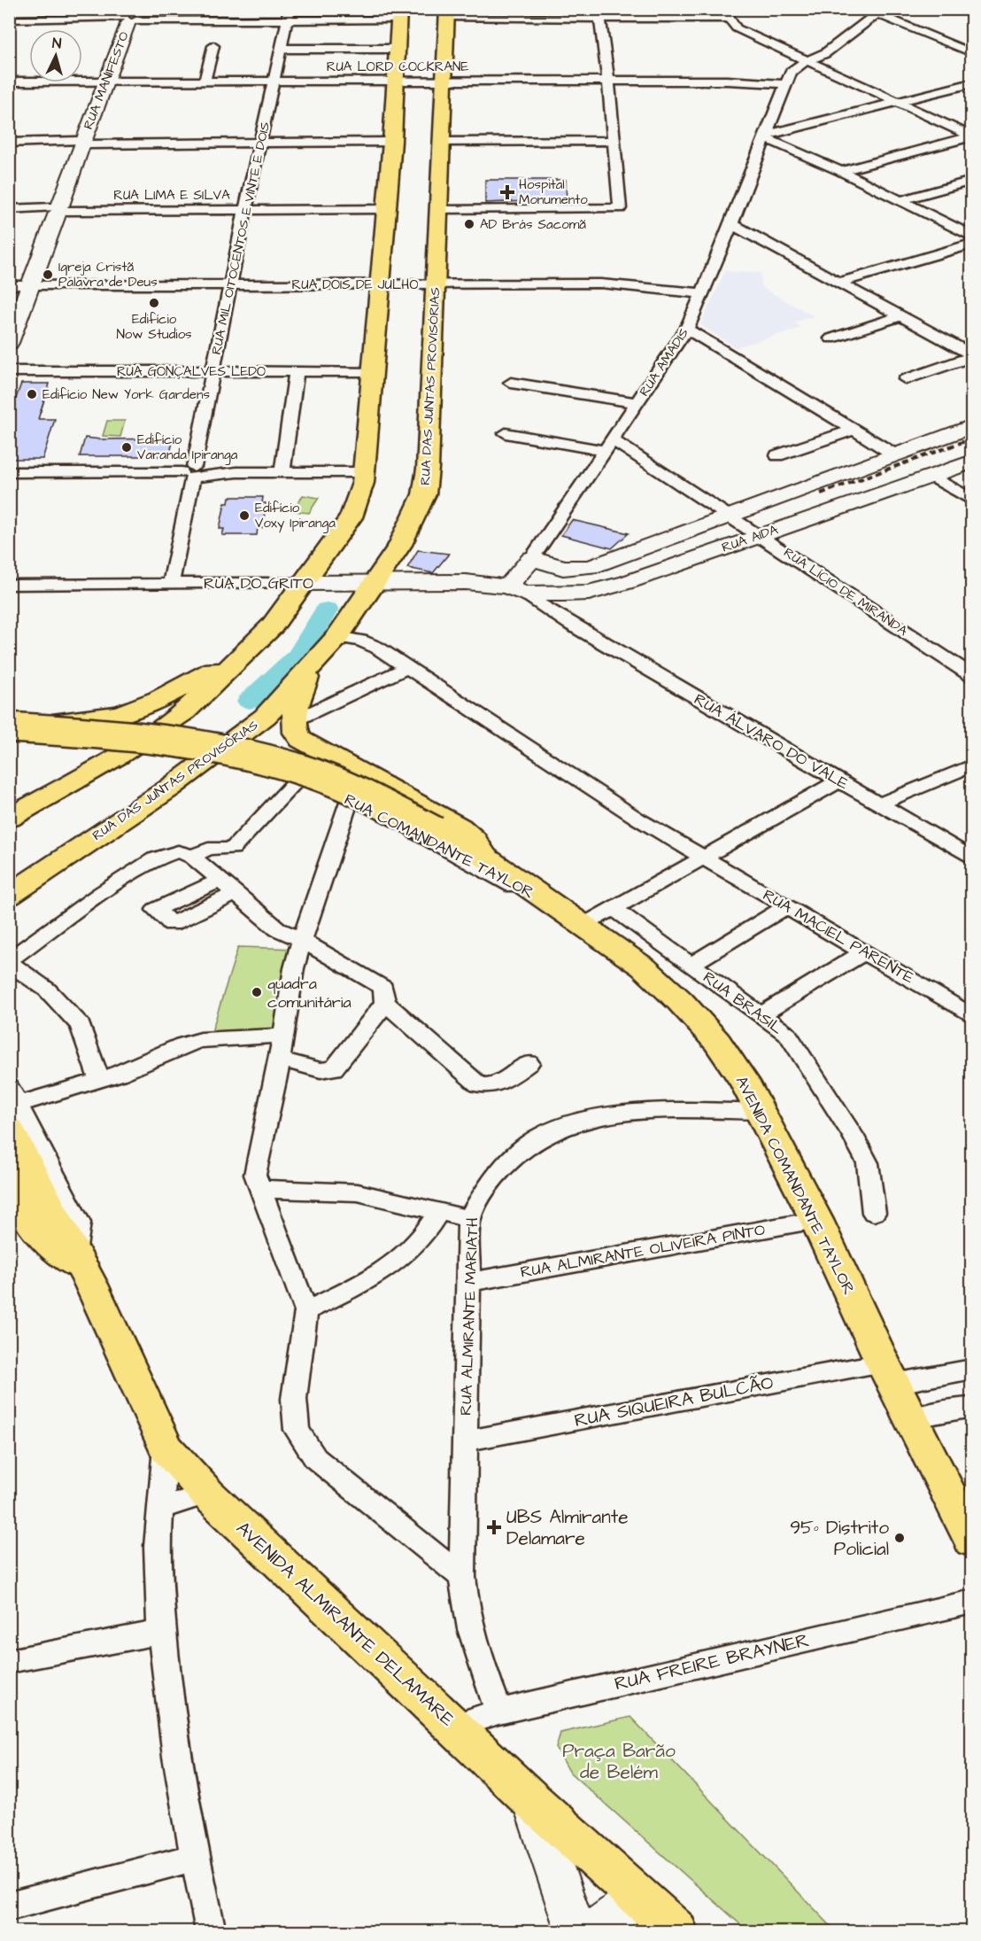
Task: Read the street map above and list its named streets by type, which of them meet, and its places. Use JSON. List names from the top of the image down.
{
  "streets": {
    "main road": ["RUA DAS JUNTAS PROVISÓRIAS", "AVENIDA COMANDANTE TAYLOR", "AVENIDA ALMIRANTE DELAMARE"],
    "street": [
      "RUA LORD COCKRANE",
      "RUA MANIFESTO",
      "RUA LIMA E SILVA",
      "RUA MIL OITOCENTOS E VINTE E DOIS",
      "RUA DOIS DE JULHO",
      "RUA AMADIS",
      "RUA GONÇALVES LEDO",
      "RUA AIDA",
      "RUA DO GRITO",
      "RUA LÍCIO DE MIRANDA",
      "RUA ÁLVARO DO VALE",
      "RUA COMANDANTE TAYLOR",
      "RUA MACIEL PARENTE",
      "RUA BRASIL",
      "RUA ALMIRANTE OLIVEIRA PINTO",
      "RUA ALMIRANTE MARIATH",
      "RUA SIQUEIRA BULCÃO",
      "RUA FREIRE BRAYNER"
    ]
  },
  "crossings": [
    ["RUA LORD COCKRANE", "RUA MANIFESTO"],
    ["RUA LORD COCKRANE", "RUA MIL OITOCENTOS E VINTE E DOIS"],
    ["RUA LORD COCKRANE", "RUA AMADIS"],
    ["RUA LORD COCKRANE", "RUA DAS JUNTAS PROVISÓRIAS"],
    ["RUA MANIFESTO", "RUA LIMA E SILVA"],
    ["RUA MANIFESTO", "RUA DOIS DE JULHO"],
    ["RUA LIMA E SILVA", "RUA MIL OITOCENTOS E VINTE E DOIS"],
    ["RUA MIL OITOCENTOS E VINTE E DOIS", "RUA DOIS DE JULHO"],
    ["RUA MIL OITOCENTOS E VINTE E DOIS", "RUA GONÇALVES LEDO"],
    ["RUA MIL OITOCENTOS E VINTE E DOIS", "RUA DO GRITO"],
    ["RUA DOIS DE JULHO", "RUA AMADIS"],
    ["RUA DOIS DE JULHO", "RUA DAS JUNTAS PROVISÓRIAS"],
    ["RUA AMADIS", "RUA AIDA"],
    ["RUA AMADIS", "RUA DO GRITO"],
    ["RUA AMADIS", "RUA LÍCIO DE MIRANDA"],
    ["RUA AMADIS", "RUA ÁLVARO DO VALE"],
    ["RUA DAS JUNTAS PROVISÓRIAS", "RUA DO GRITO"],
    ["RUA DAS JUNTAS PROVISÓRIAS", "RUA COMANDANTE TAYLOR"],
    ["RUA DAS JUNTAS PROVISÓRIAS", "RUA MACIEL PARENTE"],
    ["RUA AIDA", "RUA DO GRITO"],
    ["RUA AIDA", "RUA LÍCIO DE MIRANDA"],
    ["RUA AIDA", "RUA ÁLVARO DO VALE"],
    ["RUA DO GRITO", "RUA ÁLVARO DO VALE"],
    ["RUA COMANDANTE TAYLOR", "AVENIDA COMANDANTE TAYLOR"],
    ["AVENIDA COMANDANTE TAYLOR", "RUA ALMIRANTE OLIVEIRA PINTO"],
    ["AVENIDA COMANDANTE TAYLOR", "RUA ALMIRANTE MARIATH"],
    ["AVENIDA COMANDANTE TAYLOR", "RUA SIQUEIRA BULCÃO"],
    ["RUA ALMIRANTE OLIVEIRA PINTO", "RUA ALMIRANTE MARIATH"],
    ["RUA ALMIRANTE MARIATH", "RUA SIQUEIRA BULCÃO"],
    ["RUA ALMIRANTE MARIATH", "RUA FREIRE BRAYNER"],
    ["AVENIDA ALMIRANTE DELAMARE", "RUA FREIRE BRAYNER"]
  ],
  "parks": ["Praça Barão de Belém"],
  "places": {
    "health": ["Hospital Monumento", "UBS Almirante Delamare"],
    "other": [
      "AD Brás Sacomã",
      "Igreja Cristã Palavra de Deus",
      "Edifício Now Studios",
      "Edifício New York Gardens",
      "Edifício Varanda Ipiranga",
      "Edifício Voxy Ipiranga",
      "quadra comunitária",
      "95º Distrito Policial"
    ]
  },
  "north": "top"
}
